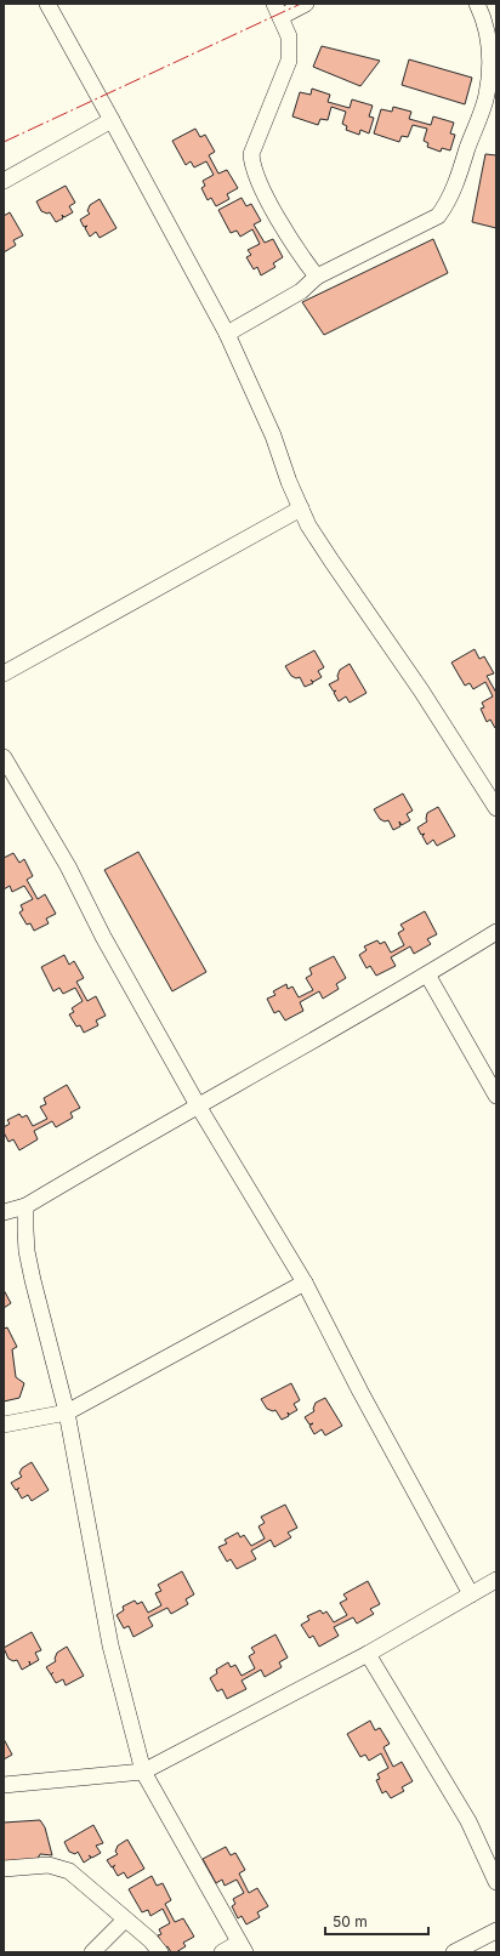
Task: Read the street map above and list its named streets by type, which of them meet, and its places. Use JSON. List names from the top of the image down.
{
  "scale_bar": "50 m"
}
